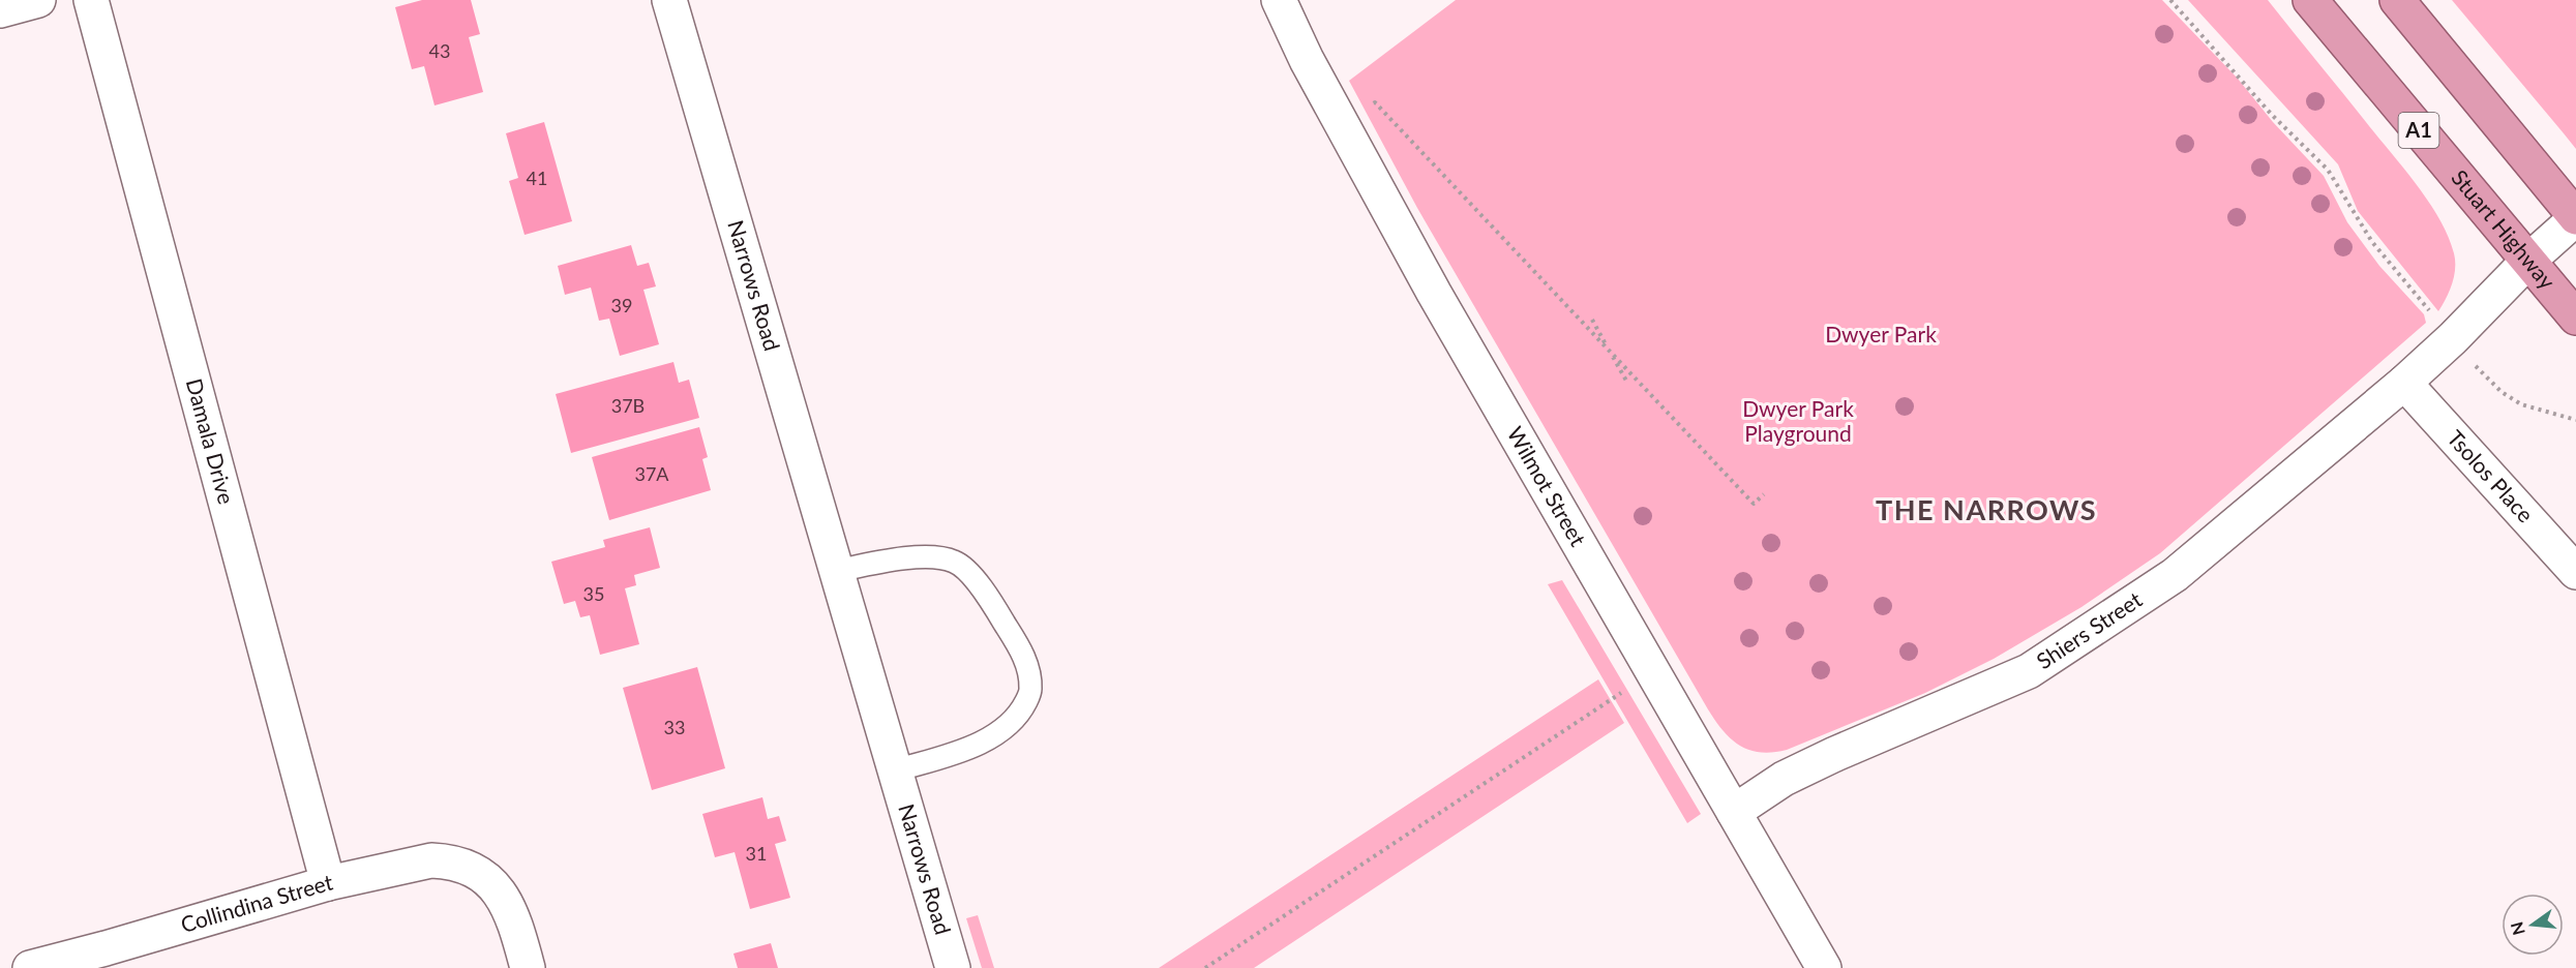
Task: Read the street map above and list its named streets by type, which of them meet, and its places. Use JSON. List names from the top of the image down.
{
  "streets": {
    "highway": ["A1", "Stuart Highway"],
    "street": [
      "Narrows Road",
      "Damala Drive",
      "Tsolos Place",
      "Wilmot Street",
      "Shiers Street",
      "Collindina Street"
    ]
  },
  "crossings": [
    ["Stuart Highway", "Shiers Street"],
    ["Damala Drive", "Collindina Street"],
    ["Tsolos Place", "Shiers Street"],
    ["Wilmot Street", "Shiers Street"]
  ],
  "districts": ["THE NARROWS"],
  "parks": ["Dwyer Park", "Dwyer Park Playground"],
  "house_numbers": [
    "43",
    "41",
    "39",
    "37B",
    "37A",
    "35",
    "33",
    "31"
  ],
  "north": "left"
}
